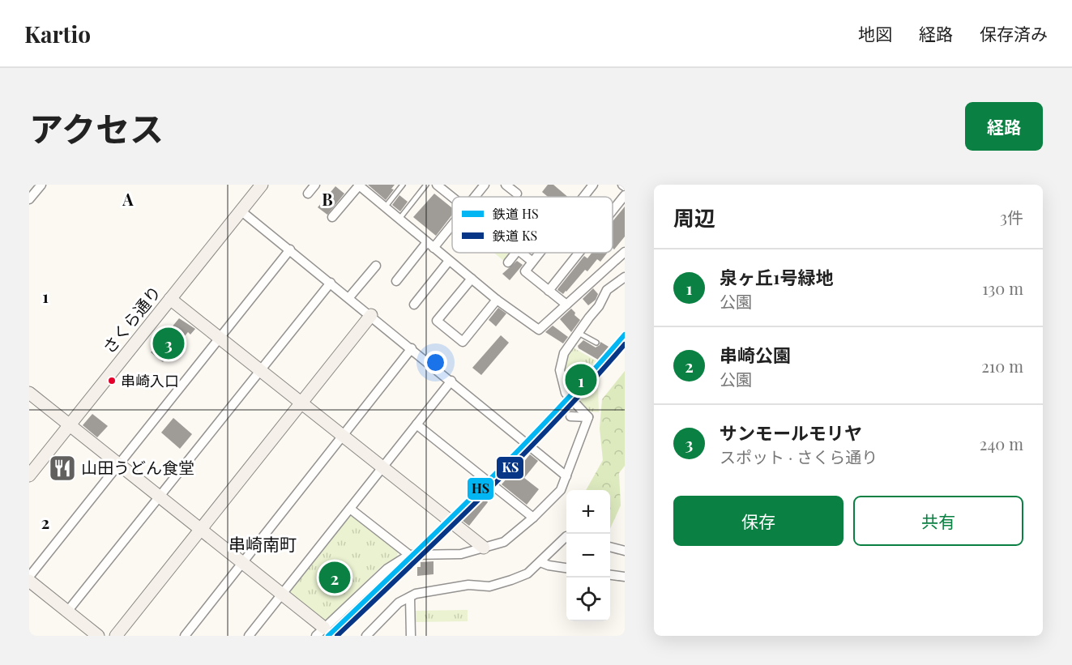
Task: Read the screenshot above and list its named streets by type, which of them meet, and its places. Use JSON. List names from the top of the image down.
{
  "streets": {
    "street": ["さくら通り"]
  },
  "districts": ["串崎南町"],
  "places": {
    "other": ["串崎入口"],
    "restaurant": ["山田うどん食堂"]
  },
  "lines": ["rail line HS", "rail line KS"],
  "legend": ["鉄道 HS", "鉄道 KS"],
  "page": {
    "header": "Kartio",
    "nav": ["地図", "経路", "保存済み"],
    "title": "アクセス",
    "buttons": [
      "経路",
      ["保存", "共有"]
    ],
    "heading": ["周辺", "3件"],
    "list": [
      {
        "mark": "1",
        "name": "泉ヶ丘1号緑地",
        "note": "公園",
        "value": "130 m"
      },
      {
        "mark": "2",
        "name": "串崎公園",
        "note": "公園",
        "value": "210 m"
      },
      {
        "mark": "3",
        "name": "サンモールモリヤ",
        "note": "スポット · さくら通り",
        "value": "240 m"
      }
    ],
    "pins": ["3", "1", "2"],
    "map_buttons": ["+", "−"]
  },
  "grid": {
    "columns": ["A", "B"],
    "rows": ["1", "2"]
  }
}
